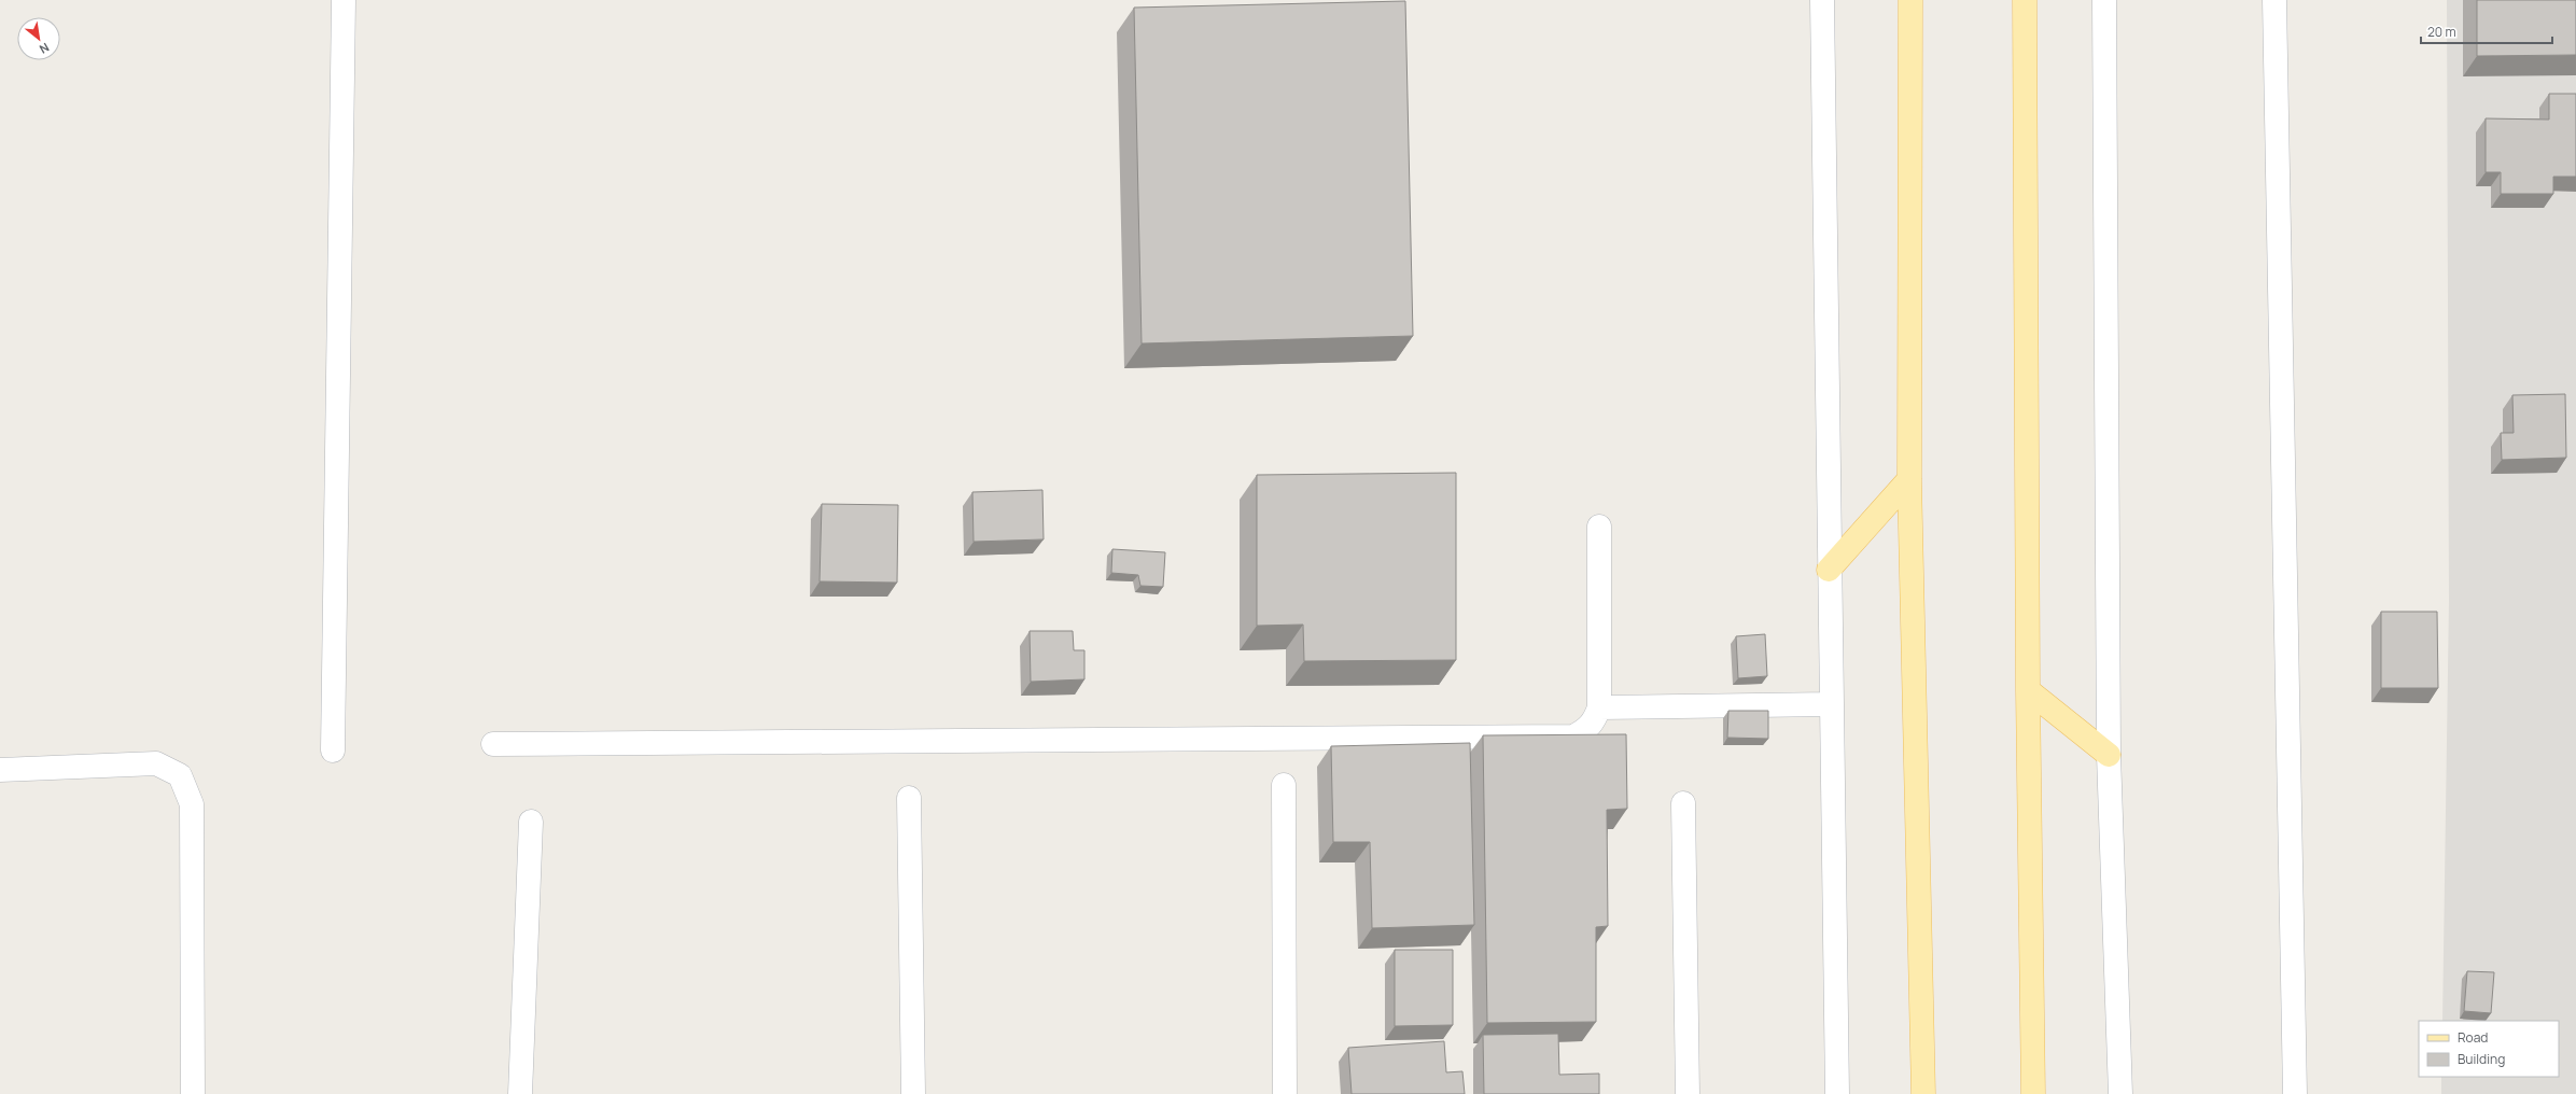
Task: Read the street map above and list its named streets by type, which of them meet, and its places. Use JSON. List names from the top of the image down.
{
  "legend": ["Road", "Building"],
  "scale_bar": "20 m",
  "north": "bottom right"
}
